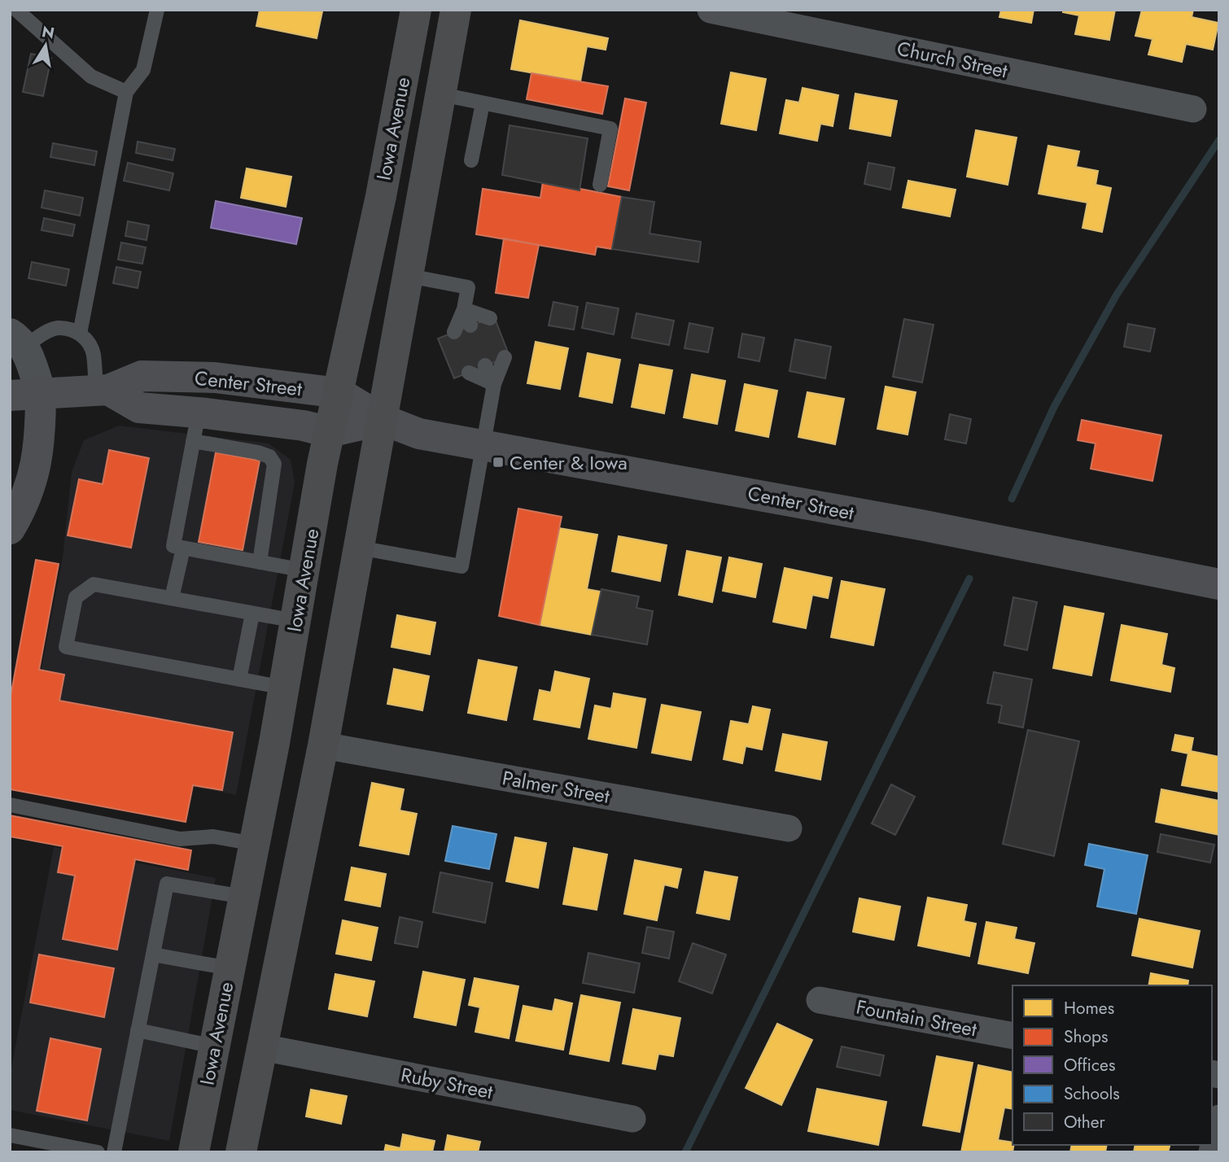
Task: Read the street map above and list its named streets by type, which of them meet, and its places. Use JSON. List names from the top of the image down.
{
  "streets": {
    "main road": ["Iowa Avenue", "Center Street"],
    "street": [
      "Church Street",
      "Palmer Street",
      "Fountain Street",
      "Ruby Street"
    ]
  },
  "crossings": [
    ["Iowa Avenue", "Center Street"],
    ["Iowa Avenue", "Palmer Street"],
    ["Iowa Avenue", "Ruby Street"]
  ],
  "places": {
    "transit": ["Center & Iowa"]
  },
  "legend": [
    "Homes",
    "Shops",
    "Offices",
    "Schools",
    "Other"
  ],
  "north": "top"
}
